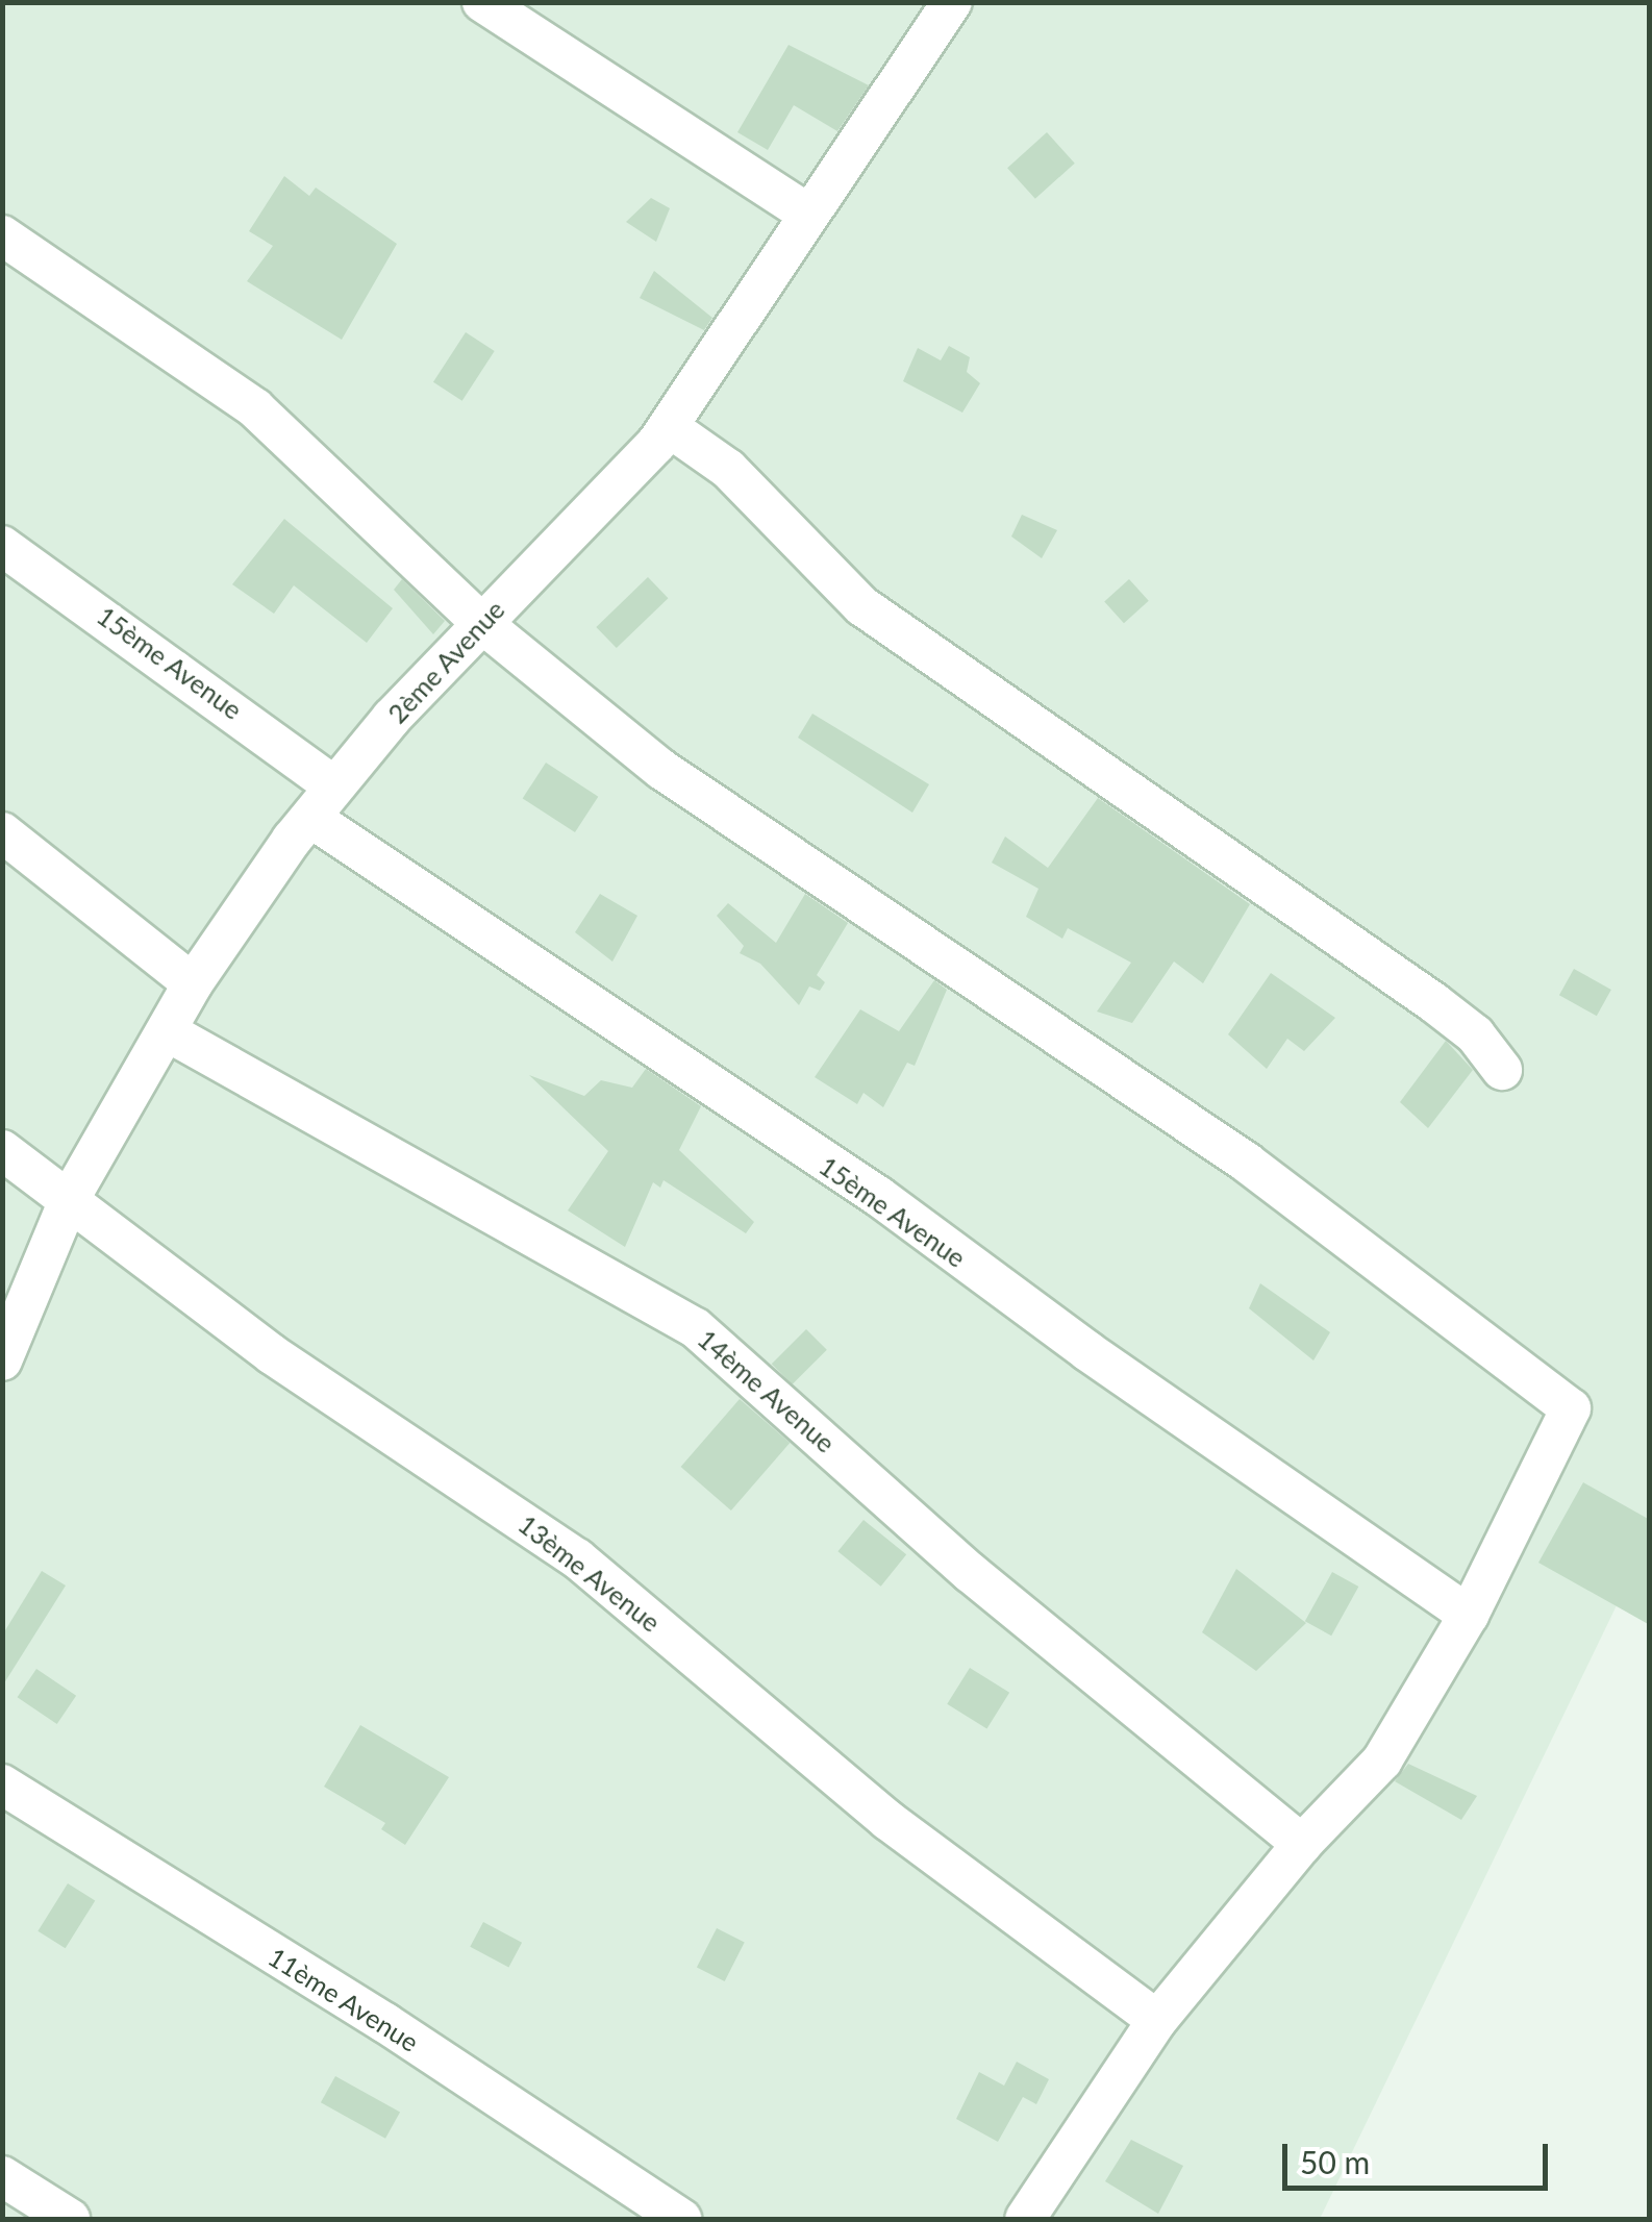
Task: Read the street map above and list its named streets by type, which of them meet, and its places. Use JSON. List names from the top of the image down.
{
  "streets": {
    "street": [
      "2ème Avenue",
      "15ème Avenue",
      "14ème Avenue",
      "13ème Avenue",
      "11ème Avenue"
    ]
  },
  "crossings": [
    ["2ème Avenue", "15ème Avenue"],
    ["2ème Avenue", "14ème Avenue"],
    ["2ème Avenue", "13ème Avenue"]
  ],
  "scale_bar": "50 m"
}
